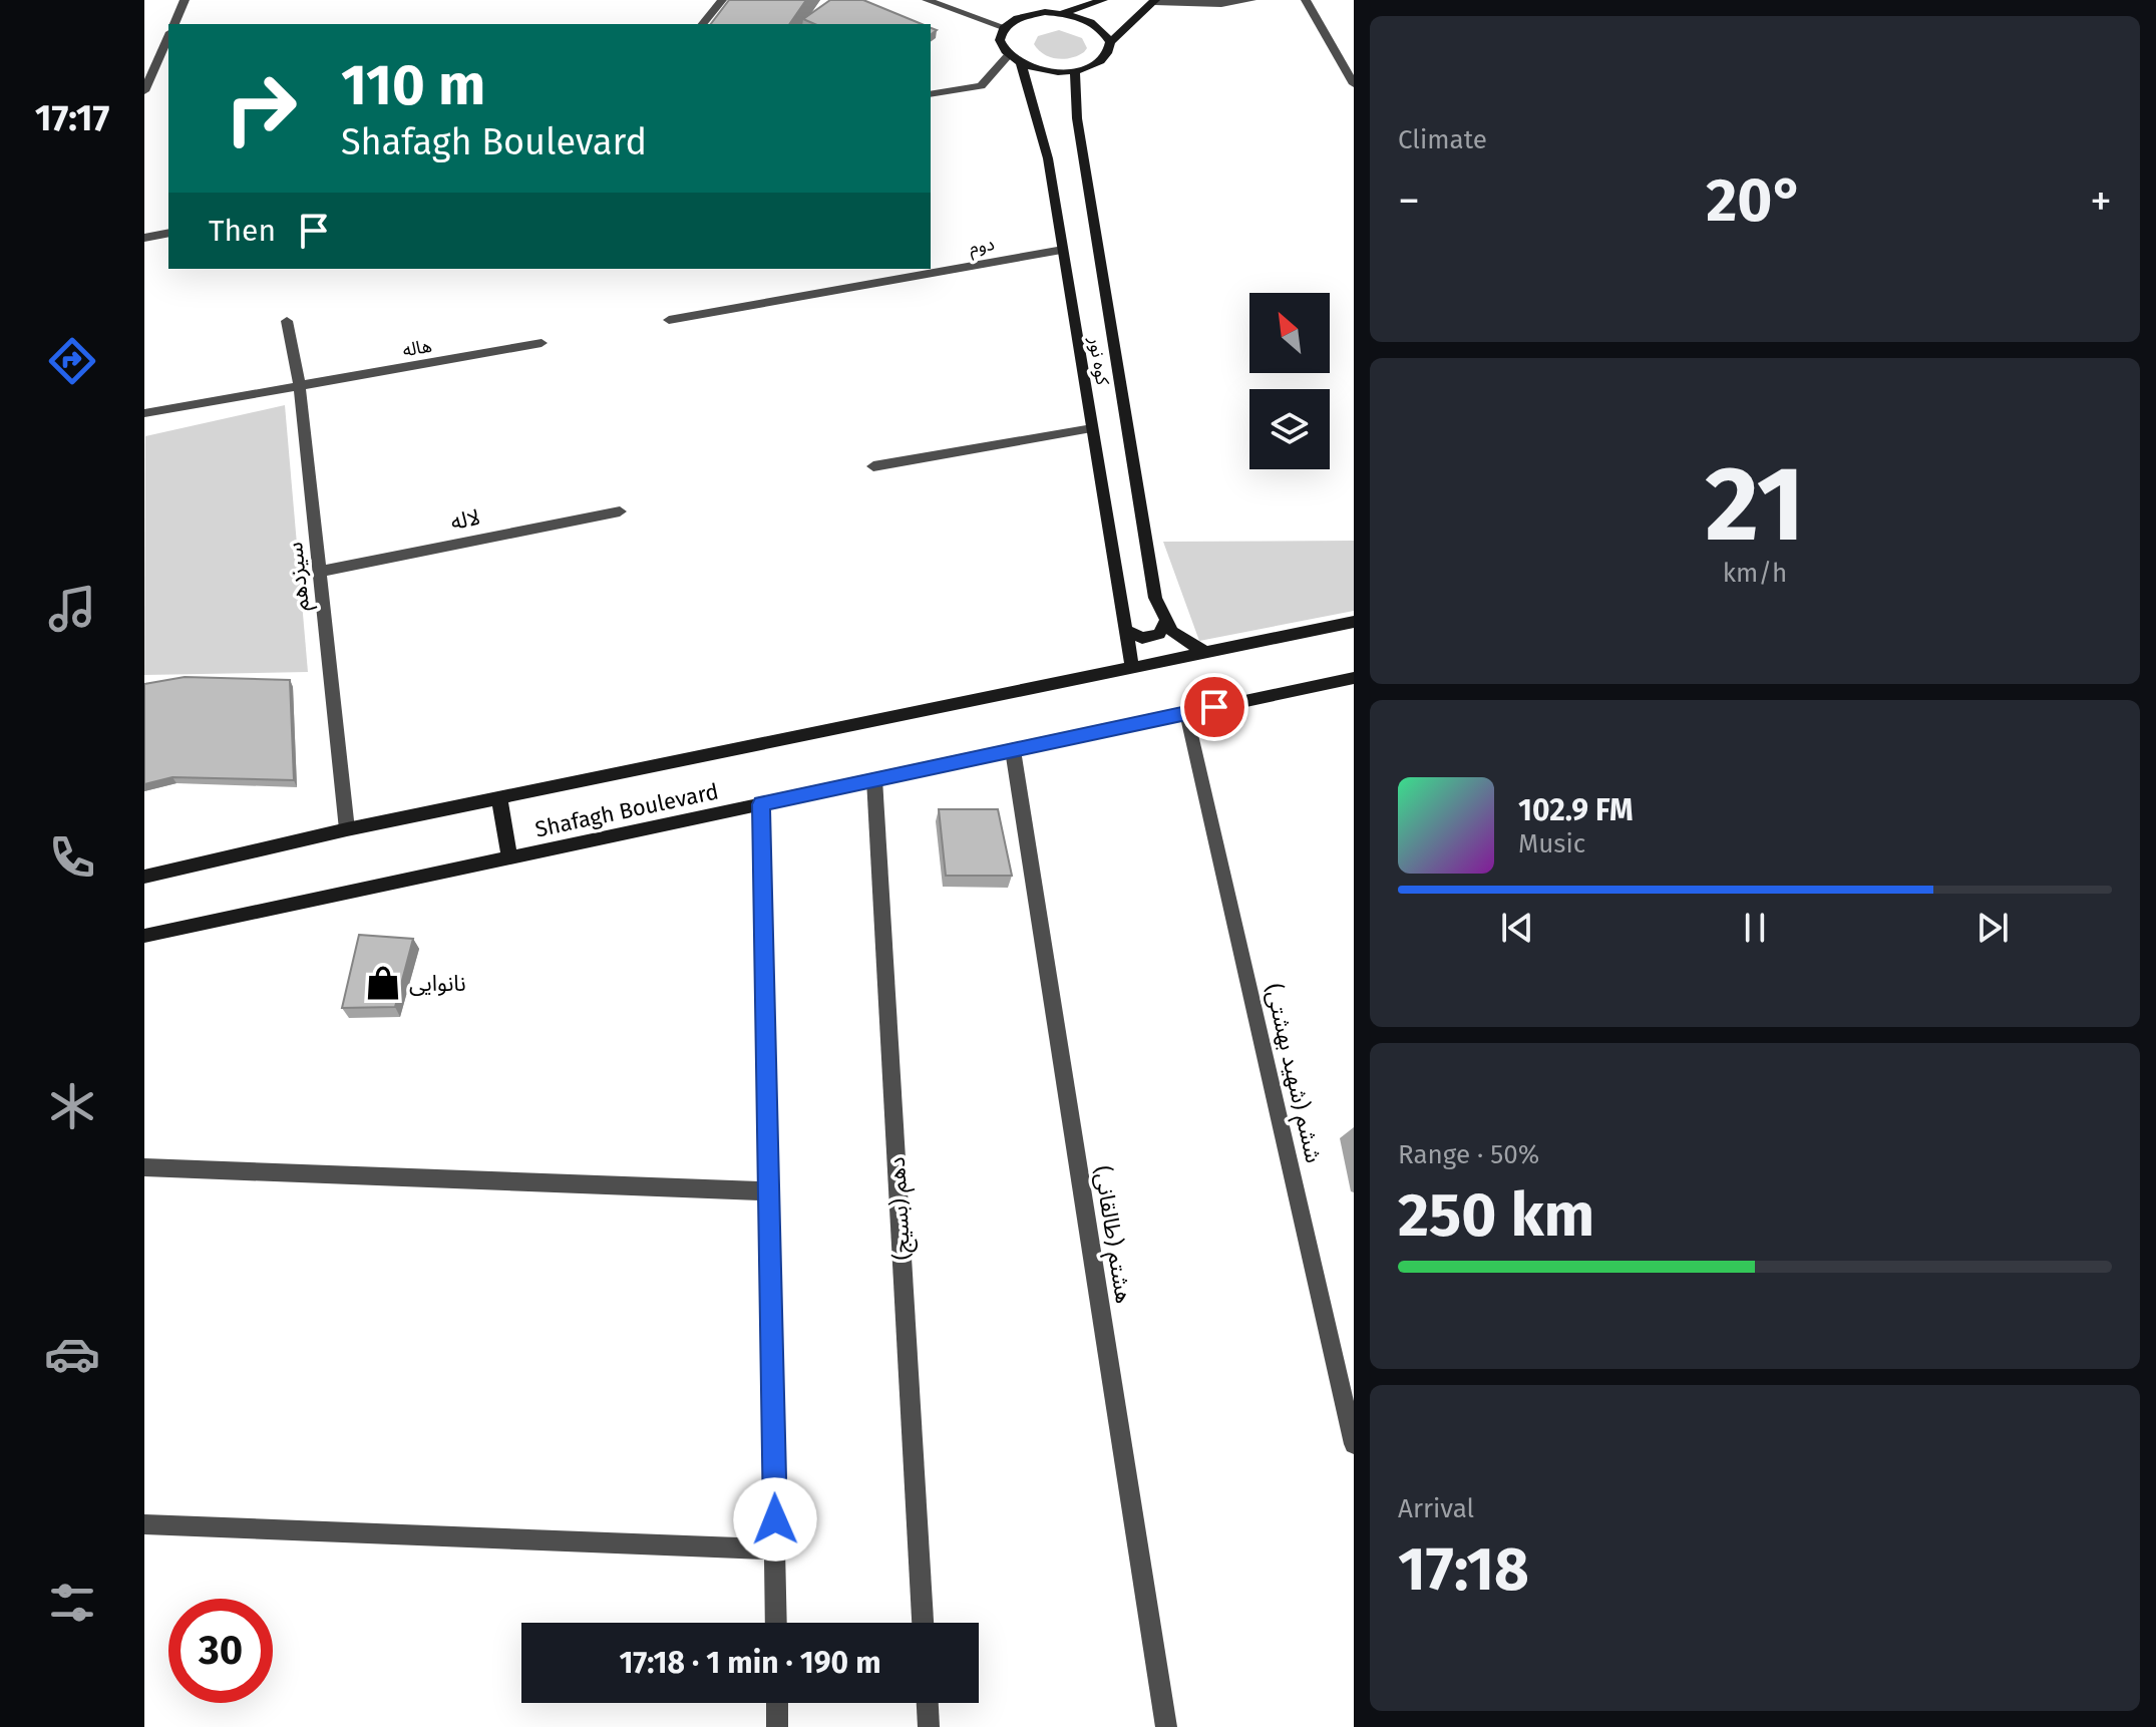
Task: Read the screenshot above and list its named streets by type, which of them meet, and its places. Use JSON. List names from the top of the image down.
{
  "streets": {
    "street": [
      "دوم",
      "هاله",
      "کوه نور",
      "لاله",
      "سیزدهم",
      "Shafagh Boulevard",
      "ششم (شهید بهشتی)",
      "دهم (بسیج)",
      "هشتم (طالقانی)"
    ]
  },
  "crossings": [
    ["دوم", "کوه نور"],
    ["هاله", "سیزدهم"],
    ["کوه نور", "Shafagh Boulevard"],
    ["لاله", "سیزدهم"],
    ["سیزدهم", "Shafagh Boulevard"],
    ["Shafagh Boulevard", "ششم (شهید بهشتی)"],
    ["Shafagh Boulevard", "دهم (بسیج)"],
    ["Shafagh Boulevard", "هشتم (طالقانی)"]
  ],
  "places": {
    "shop": ["نانوایی"]
  },
  "north": "top left",
  "page": {
    "tabs": "17:17",
    "tile": [
      "Climate",
      ["21", "km/h"],
      ["Range · 50%", "250 km"],
      ["Arrival", "17:18"]
    ],
    "turn": ["110 m", "Shafagh Boulevard"],
    "heat": ["−", "20°", "+"],
    "then": "Then",
    "song": ["102.9 FM", "Music"],
    "limit": "30",
    "trip": "17:18 · 1 min · 190 m"
  }
}
